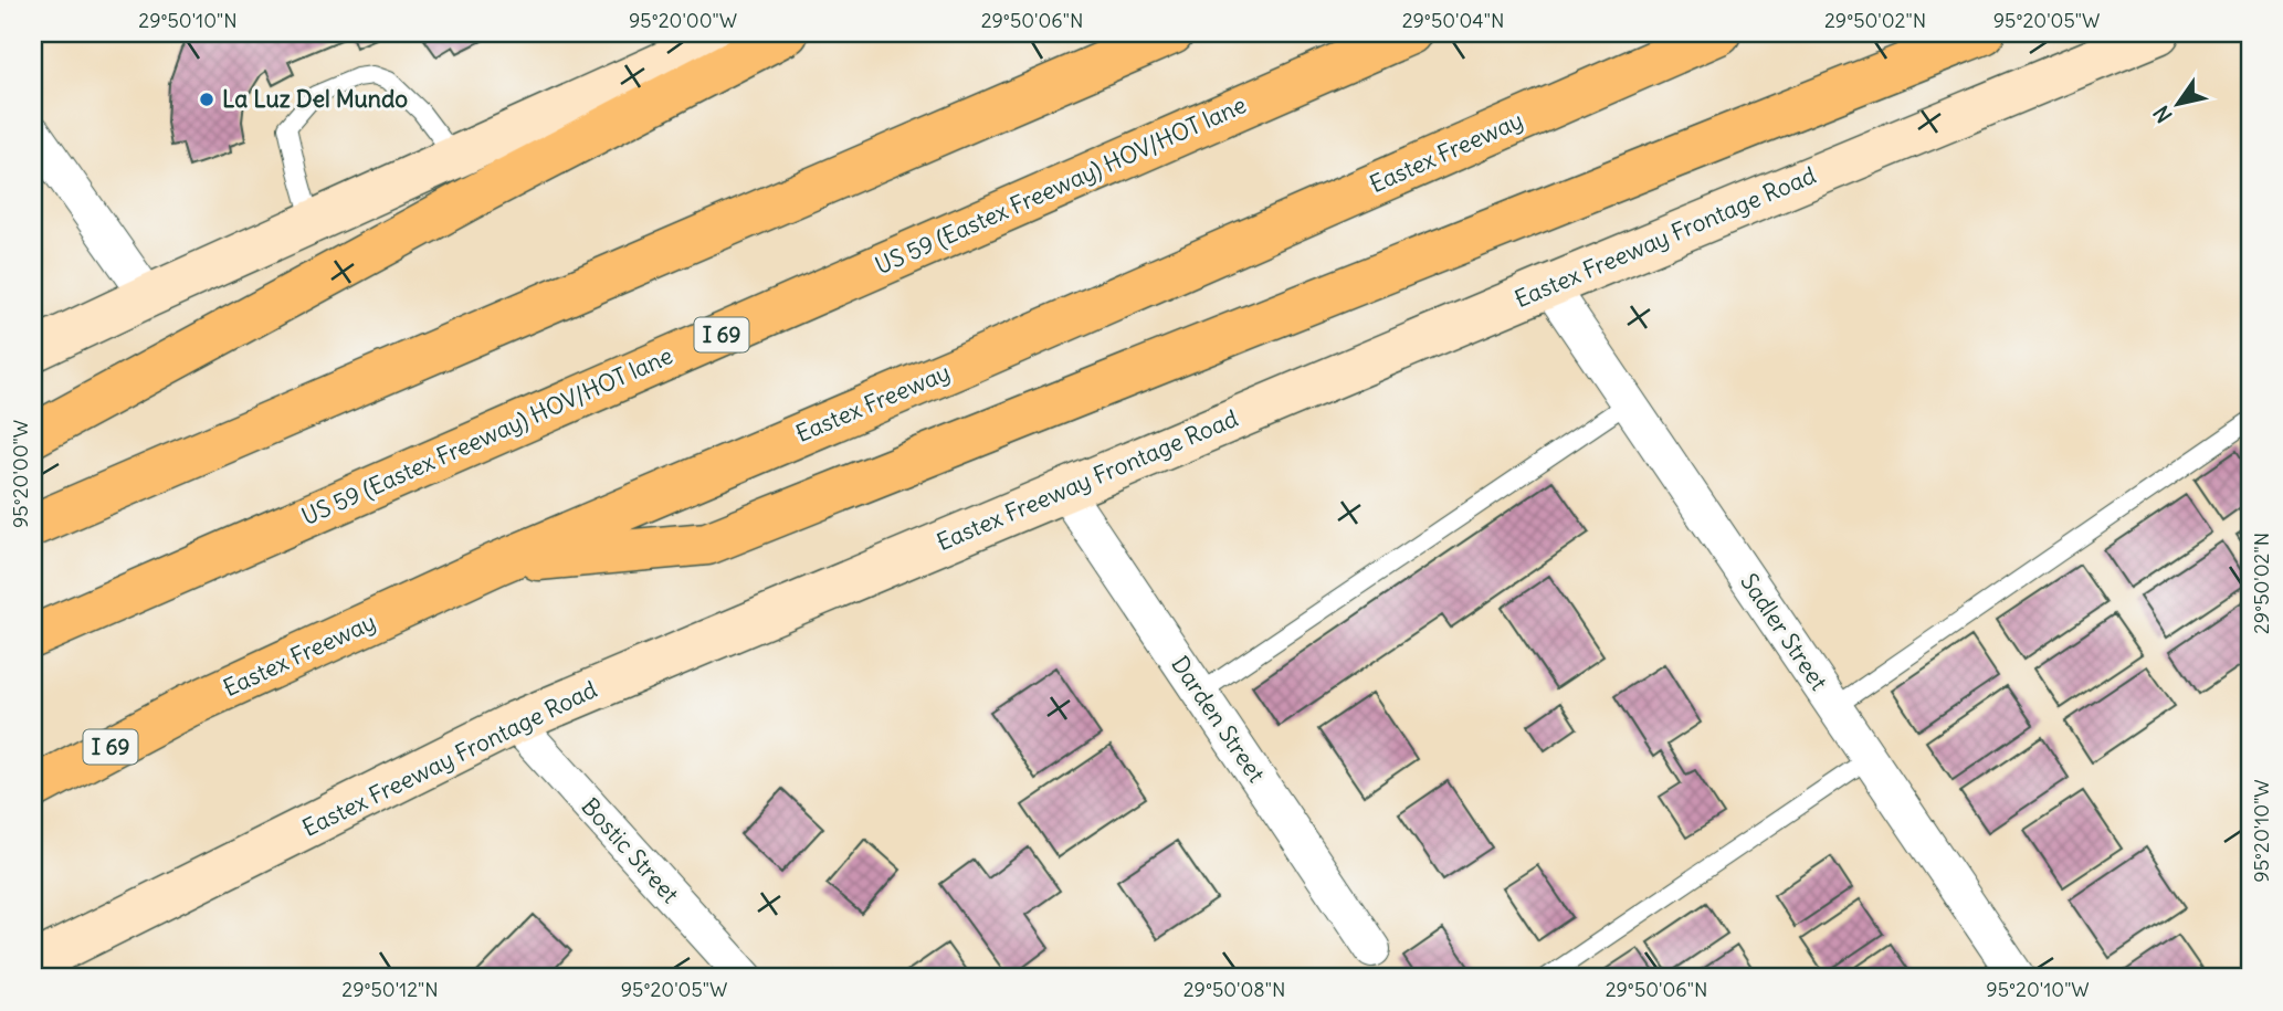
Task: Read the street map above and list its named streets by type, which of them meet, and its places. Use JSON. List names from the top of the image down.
{
  "streets": {
    "highway": ["Eastex Freeway", "US 59 (Eastex Freeway) HOV/HOT lane", "I 69"],
    "main road": ["Eastex Freeway Frontage Road"],
    "street": ["Sadler Street", "Darden Street", "Bostic Street"]
  },
  "crossings": [
    ["Eastex Freeway Frontage Road", "Sadler Street"],
    ["Eastex Freeway Frontage Road", "Darden Street"],
    ["Eastex Freeway Frontage Road", "Bostic Street"]
  ],
  "places": ["La Luz Del Mundo"],
  "north": "bottom left",
  "coordinates": [
    "29°50'10\"N",
    "95°20'00\"W",
    "29°50'06\"N",
    "29°50'04\"N",
    "29°50'02\"N",
    "95°20'05\"W",
    "95°20'10\"W",
    "29°50'12\"N",
    "29°50'08\"N"
  ]
}
